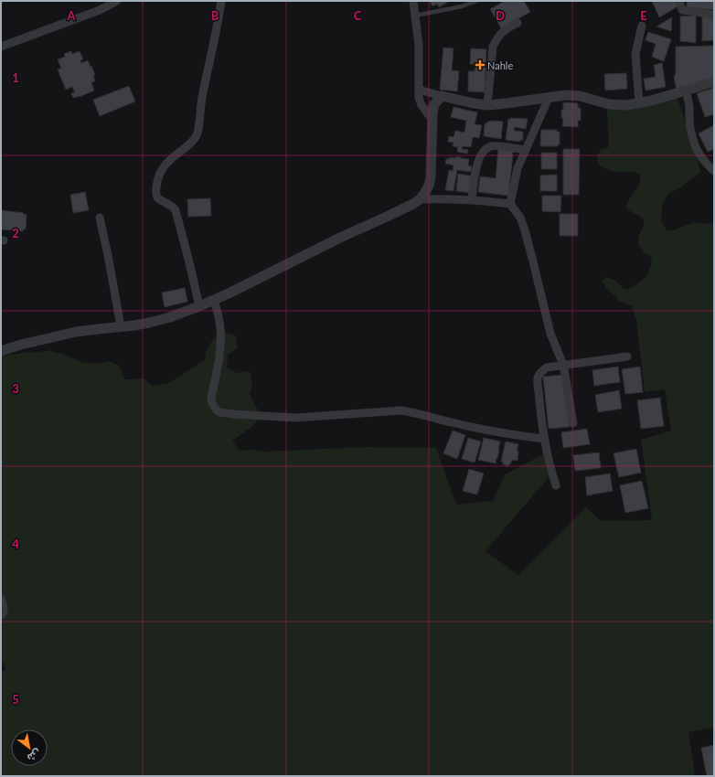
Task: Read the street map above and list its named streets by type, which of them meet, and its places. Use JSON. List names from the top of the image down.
{
  "places": {
    "health": ["Nahle"]
  },
  "north": "bottom right",
  "grid": {
    "columns": [
      "A",
      "B",
      "C",
      "D",
      "E"
    ],
    "rows": [
      "1",
      "2",
      "3",
      "4",
      "5"
    ]
  }
}
